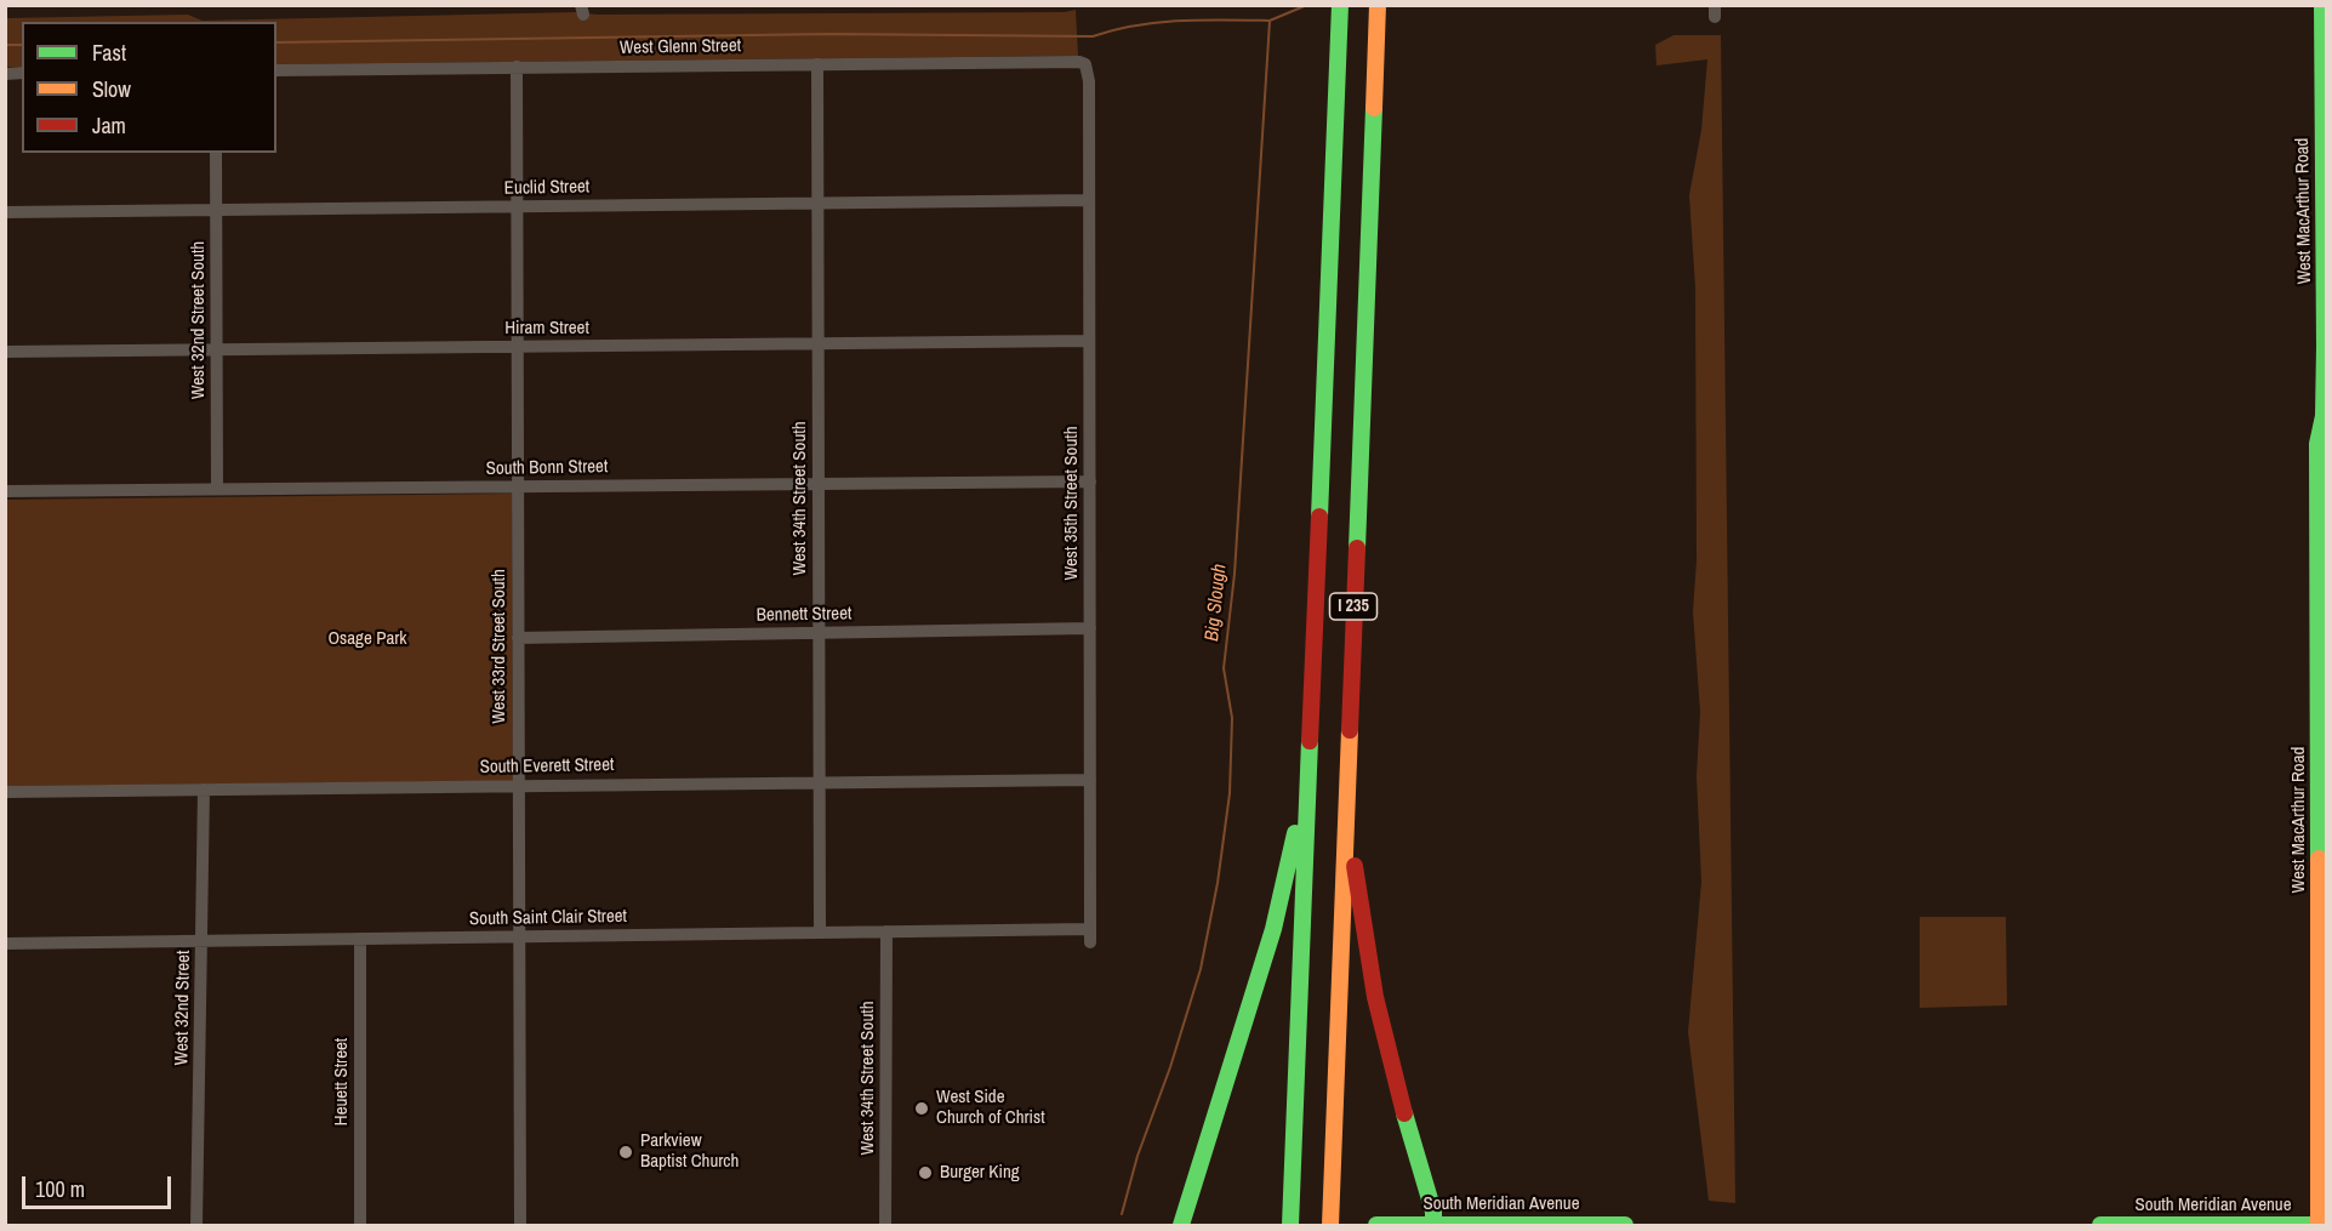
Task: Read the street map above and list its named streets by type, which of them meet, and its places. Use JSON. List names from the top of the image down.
{
  "streets": {
    "main road": ["West MacArthur Road", "I 235", "South Meridian Avenue"],
    "street": [
      "West Glenn Street",
      "Euclid Street",
      "West 32nd Street South",
      "Hiram Street",
      "South Bonn Street",
      "West 34th Street South",
      "West 35th Street South",
      "Bennett Street",
      "West 33rd Street South",
      "South Everett Street",
      "South Saint Clair Street",
      "West 32nd Street",
      "Heuett Street"
    ]
  },
  "crossings": [
    ["West Glenn Street", "West 34th Street South"],
    ["West Glenn Street", "West 35th Street South"],
    ["West Glenn Street", "West 33rd Street South"],
    ["Euclid Street", "West 32nd Street South"],
    ["Euclid Street", "West 34th Street South"],
    ["Euclid Street", "West 35th Street South"],
    ["Euclid Street", "West 33rd Street South"],
    ["West MacArthur Road", "South Meridian Avenue"],
    ["West 32nd Street South", "Hiram Street"],
    ["West 32nd Street South", "South Bonn Street"],
    ["Hiram Street", "West 34th Street South"],
    ["Hiram Street", "West 35th Street South"],
    ["Hiram Street", "West 33rd Street South"],
    ["South Bonn Street", "West 34th Street South"],
    ["South Bonn Street", "West 35th Street South"],
    ["South Bonn Street", "West 33rd Street South"],
    ["West 34th Street South", "Bennett Street"],
    ["West 34th Street South", "South Everett Street"],
    ["West 34th Street South", "South Saint Clair Street"],
    ["West 35th Street South", "Bennett Street"],
    ["West 35th Street South", "South Everett Street"],
    ["West 35th Street South", "South Saint Clair Street"],
    ["Bennett Street", "West 33rd Street South"],
    ["West 33rd Street South", "South Everett Street"],
    ["West 33rd Street South", "South Saint Clair Street"],
    ["South Everett Street", "West 32nd Street"],
    ["South Saint Clair Street", "West 32nd Street"],
    ["South Saint Clair Street", "Heuett Street"]
  ],
  "water": ["Big Slough"],
  "parks": ["Osage Park"],
  "places": ["West Side Church of Christ", "Parkview Baptist Church", "Burger King"],
  "legend": ["Fast", "Slow", "Jam"],
  "scale_bar": "100 m"
}
